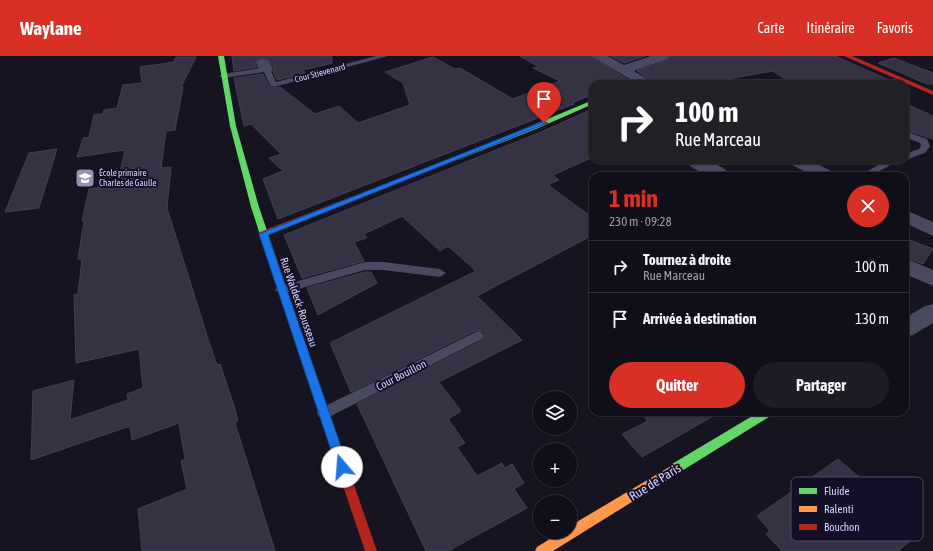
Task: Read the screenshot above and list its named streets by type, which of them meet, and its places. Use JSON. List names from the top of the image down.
{
  "streets": {
    "street": ["Rue Waldeck-Rousseau", "Rue de Paris"],
    "lane": ["Cour Stievenard", "Cour Bouillon"]
  },
  "crossings": [
    ["Cour Stievenard", "Rue Waldeck-Rousseau"],
    ["Rue Waldeck-Rousseau", "Cour Bouillon"]
  ],
  "places": {
    "school or university": ["École primaire Charles de Gaulle"]
  },
  "legend": ["Fluide", "Ralenti", "Bouchon"],
  "page": {
    "header": "Waylane",
    "nav": ["Carte", "Itinéraire", "Favoris"],
    "turn": ["100 m", "Rue Marceau"],
    "heading": ["1 min", "230 m · 09:28"],
    "list": [
      {
        "name": "Tournez à droite",
        "note": "Rue Marceau",
        "value": "100 m"
      },
      {
        "name": "Arrivée à destination",
        "value": "130 m"
      }
    ],
    "buttons": ["Quitter", "Partager"],
    "map_buttons": ["+", "−"]
  }
}
